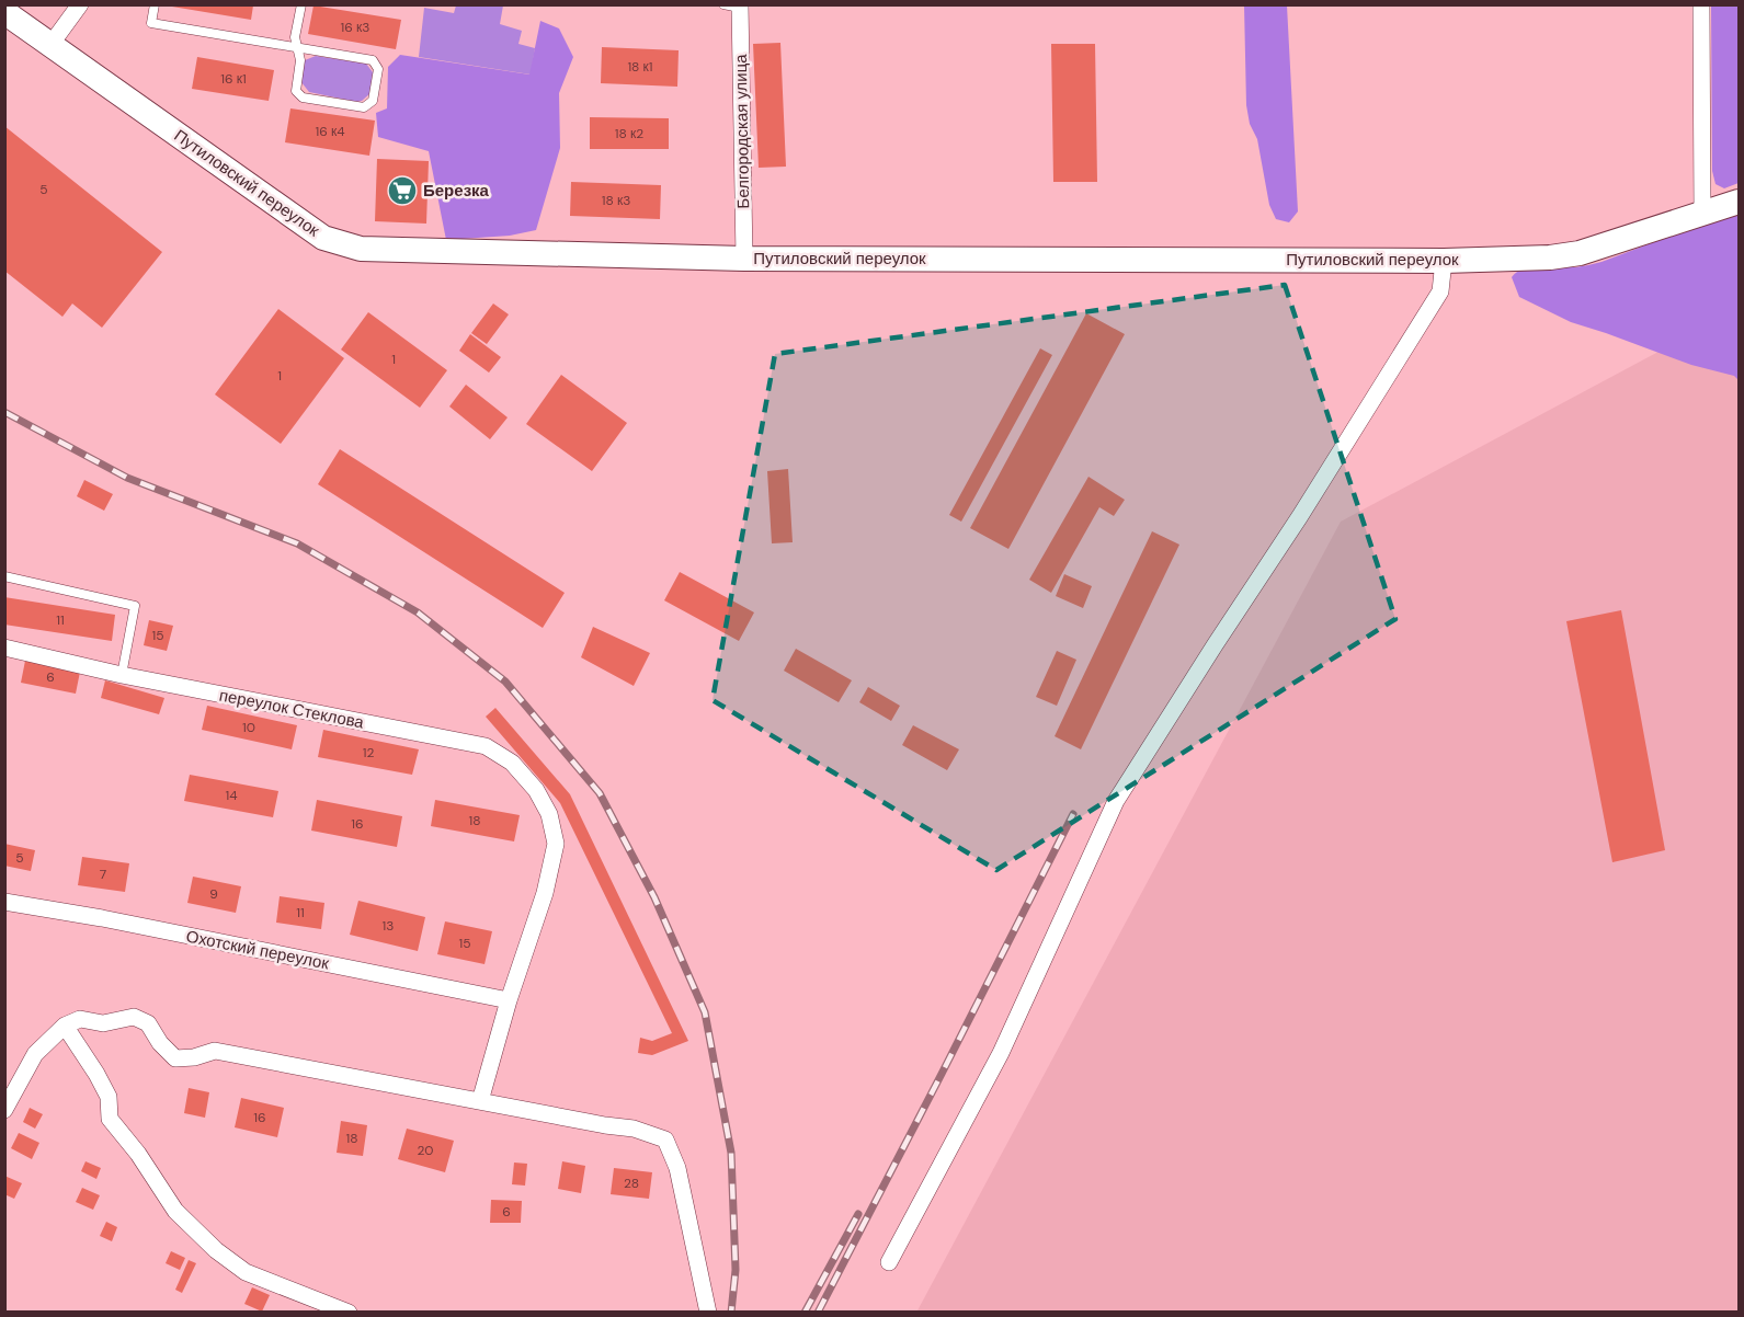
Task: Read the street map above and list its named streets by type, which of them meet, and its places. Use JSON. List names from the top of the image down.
{
  "streets": {
    "main road": ["Путиловский переулок"],
    "street": ["Белгородская улица", "переулок Стеклова", "Охотский переулок"]
  },
  "crossings": [
    ["Белгородская улица", "Путиловский переулок"],
    ["переулок Стеклова", "Охотский переулок"]
  ],
  "places": {
    "supermarket": ["Березка"]
  },
  "house_numbers": [
    "16 к3",
    "18 к1",
    "16 к1",
    "16 к4",
    "18 к2",
    "5",
    "18 к3",
    "1",
    "1",
    "11",
    "15",
    "6",
    "10",
    "12",
    "14",
    "18",
    "16",
    "5",
    "7",
    "9",
    "11",
    "13",
    "15",
    "16",
    "18",
    "20",
    "28",
    "6"
  ]
}
